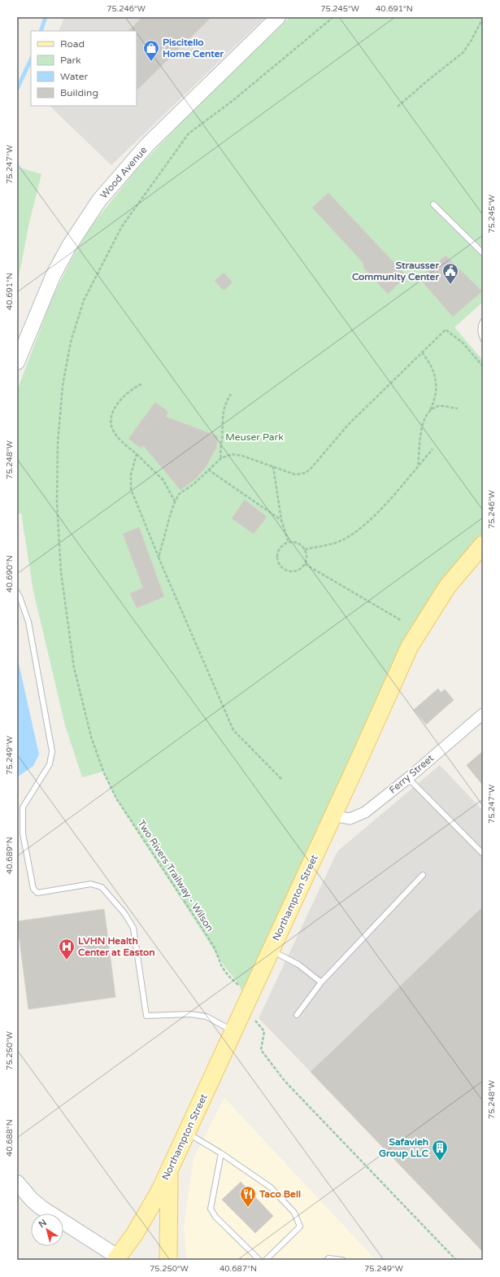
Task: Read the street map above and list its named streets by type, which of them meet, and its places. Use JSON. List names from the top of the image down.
{
  "streets": {
    "main road": ["Wood Avenue", "Northampton Street"],
    "street": ["Ferry Street"],
    "path": ["Two Rivers Trailway - Wilson"]
  },
  "crossings": [
    ["Ferry Street", "Northampton Street"]
  ],
  "parks": ["Meuser Park"],
  "places": {
    "shop": ["Piscitello Home Center"],
    "public building": ["Strausser Community Center"],
    "hospital": ["LVHN Health Center at Easton"],
    "building": ["Safavieh Group LLC"],
    "restaurant": ["Taco Bell"]
  },
  "legend": [
    "Road",
    "Park",
    "Water",
    "Building"
  ],
  "north": "top left",
  "coordinates": [
    "75.246°W",
    "75.245°W",
    "40.691°N",
    "75.247°W",
    "75.248°W",
    "40.690°N",
    "75.249°W",
    "40.689°N",
    "75.250°W",
    "40.688°N",
    "40.687°N"
  ]
}
